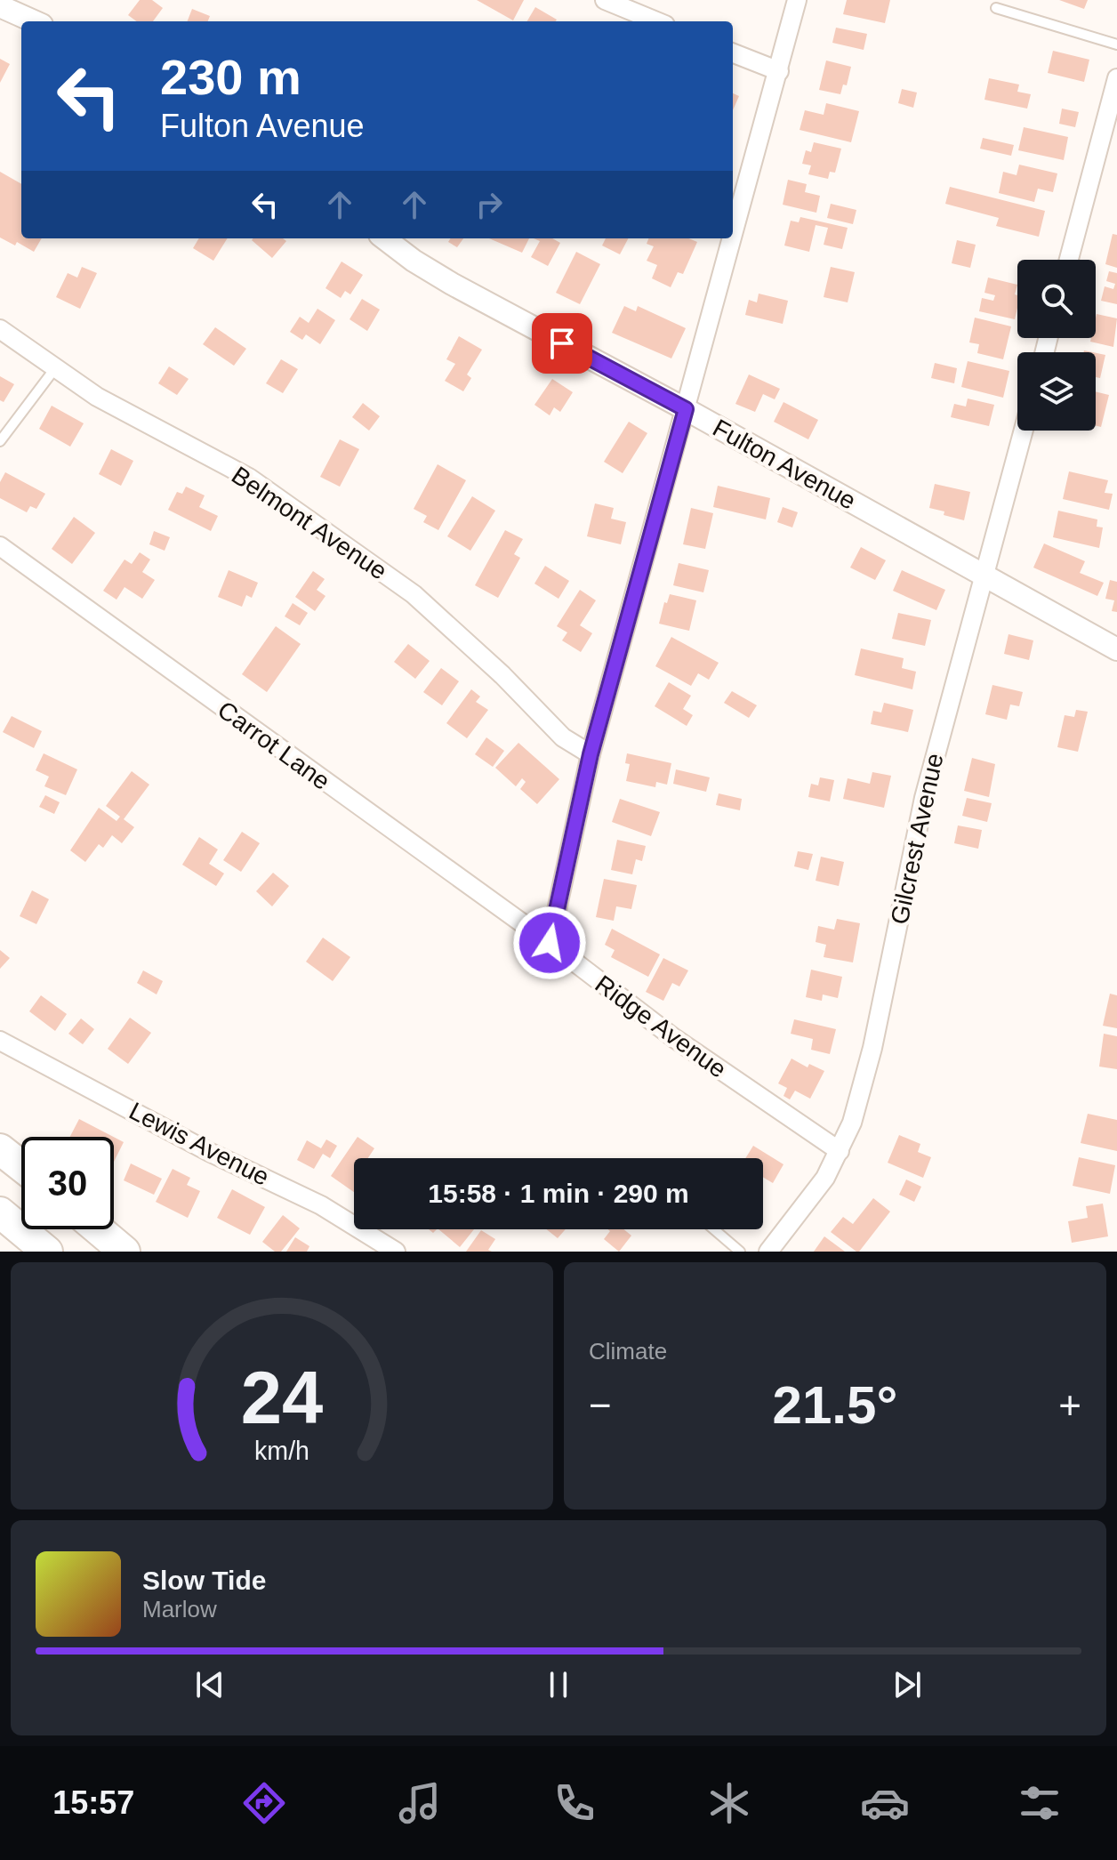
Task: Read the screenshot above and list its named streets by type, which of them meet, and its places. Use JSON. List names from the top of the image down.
{
  "streets": {
    "street": [
      "Fulton Avenue",
      "Belmont Avenue",
      "Carrot Lane",
      "Gilcrest Avenue",
      "Ridge Avenue",
      "Lewis Avenue"
    ]
  },
  "crossings": [
    ["Fulton Avenue", "Gilcrest Avenue"],
    ["Carrot Lane", "Ridge Avenue"],
    ["Gilcrest Avenue", "Ridge Avenue"]
  ],
  "page": {
    "turn": ["230 m", "Fulton Avenue"],
    "limit": "30",
    "trip": "15:58 · 1 min · 290 m",
    "tile": "Climate",
    "heat": ["−", "21.5°", "+"],
    "song": ["Slow Tide", "Marlow"],
    "tabs": "15:57",
    "gauge": ["24", "km/h"]
  }
}
